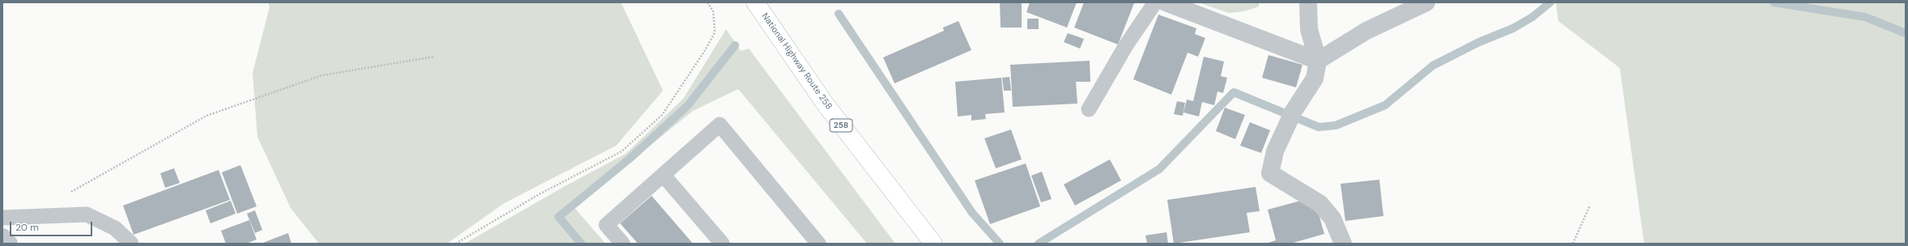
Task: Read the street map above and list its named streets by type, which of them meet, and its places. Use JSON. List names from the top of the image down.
{
  "streets": {
    "highway": ["National Highway Route 258", "258"]
  },
  "scale_bar": "20 m"
}
